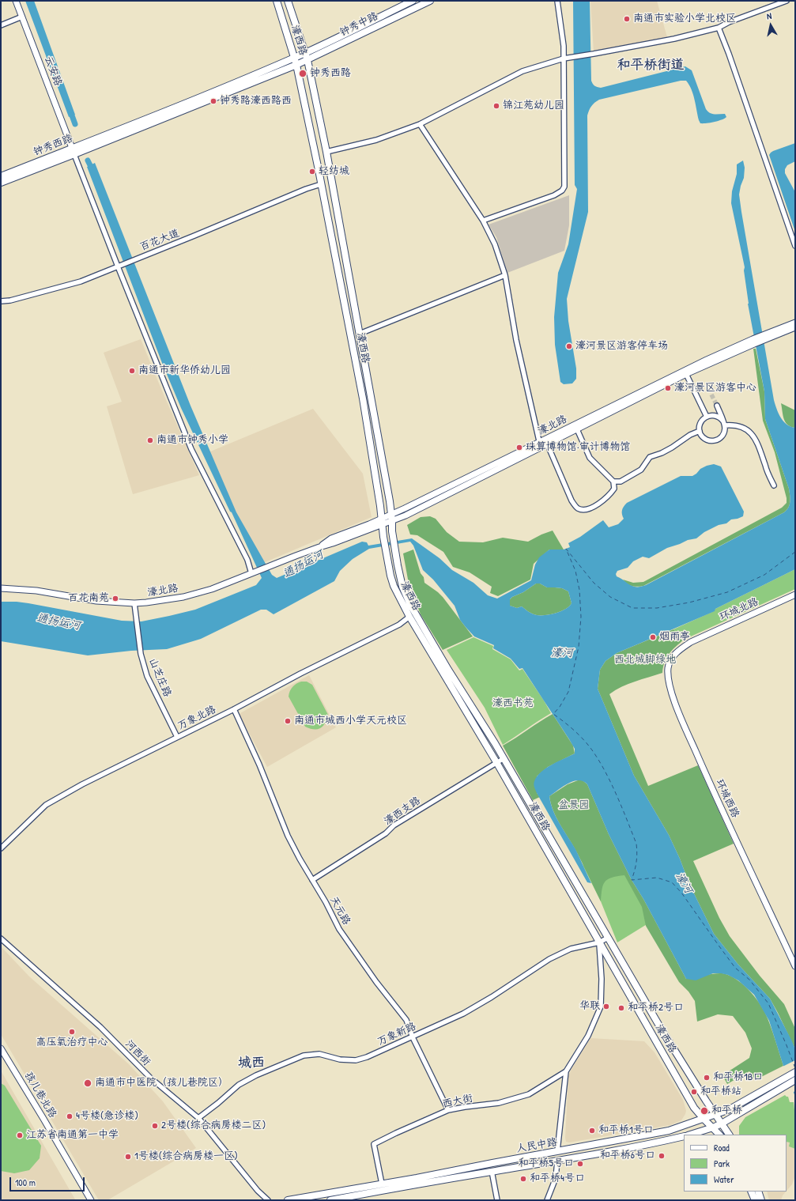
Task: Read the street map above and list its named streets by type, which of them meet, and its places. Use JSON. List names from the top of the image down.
{
  "streets": {
    "main road": [
      "钟秀中路",
      "濠西路",
      "钟秀西路",
      "人民中路"
    ],
    "street": [
      "云安路",
      "百花大道",
      "濠北路",
      "环城北路",
      "山芝庄路",
      "万象北路",
      "环城西路",
      "濠西支路",
      "天元路",
      "万象新路",
      "河西街",
      "孩儿巷北路",
      "西大街"
    ]
  },
  "crossings": [
    ["钟秀中路", "濠西路"],
    ["钟秀中路", "钟秀西路"],
    ["濠西路", "钟秀西路"],
    ["濠西路", "百花大道"],
    ["濠西路", "濠北路"],
    ["濠西路", "万象北路"],
    ["濠西路", "濠西支路"],
    ["濠西路", "万象新路"],
    ["濠西路", "人民中路"],
    ["云安路", "钟秀西路"],
    ["濠北路", "山芝庄路"],
    ["环城北路", "环城西路"],
    ["山芝庄路", "万象北路"],
    ["万象北路", "天元路"],
    ["濠西支路", "天元路"],
    ["天元路", "万象新路"],
    ["天元路", "西大街"],
    ["万象新路", "河西街"],
    ["西大街", "人民中路"]
  ],
  "districts": ["和平桥街道", "城西"],
  "water": ["通扬运河", "濠河"],
  "parks": ["西北城脚绿地", "濠西书苑", "盆景园"],
  "places": [
    "南通市实验小学北校区",
    "钟秀西路",
    "钟秀路濠西路西",
    "锦江苑幼儿园",
    "轻纺城",
    "濠河景区游客停车场",
    "南通市新华侨幼儿园",
    "濠河景区游客中心",
    "南通市钟秀小学",
    "珠算博物馆·审计博物馆",
    "百花南苑",
    "烟雨亭",
    "南通市城西小学天元校区",
    "华联",
    "和平桥2号口",
    "高压氧治疗中心",
    "和平桥1B口",
    "南通市中医院（孩儿巷院区）",
    "和平桥站",
    "和平桥",
    "4号楼(急诊楼)",
    "2号楼(综合病房楼二区)",
    "和平桥1号口",
    "江苏省南通第一中学",
    "和平桥6号口",
    "1号楼(综合病房楼一区)",
    "和平桥5号口",
    "和平桥4号口"
  ],
  "legend": ["Road", "Park", "Water"],
  "scale_bar": "100 m",
  "north": "top"
}
